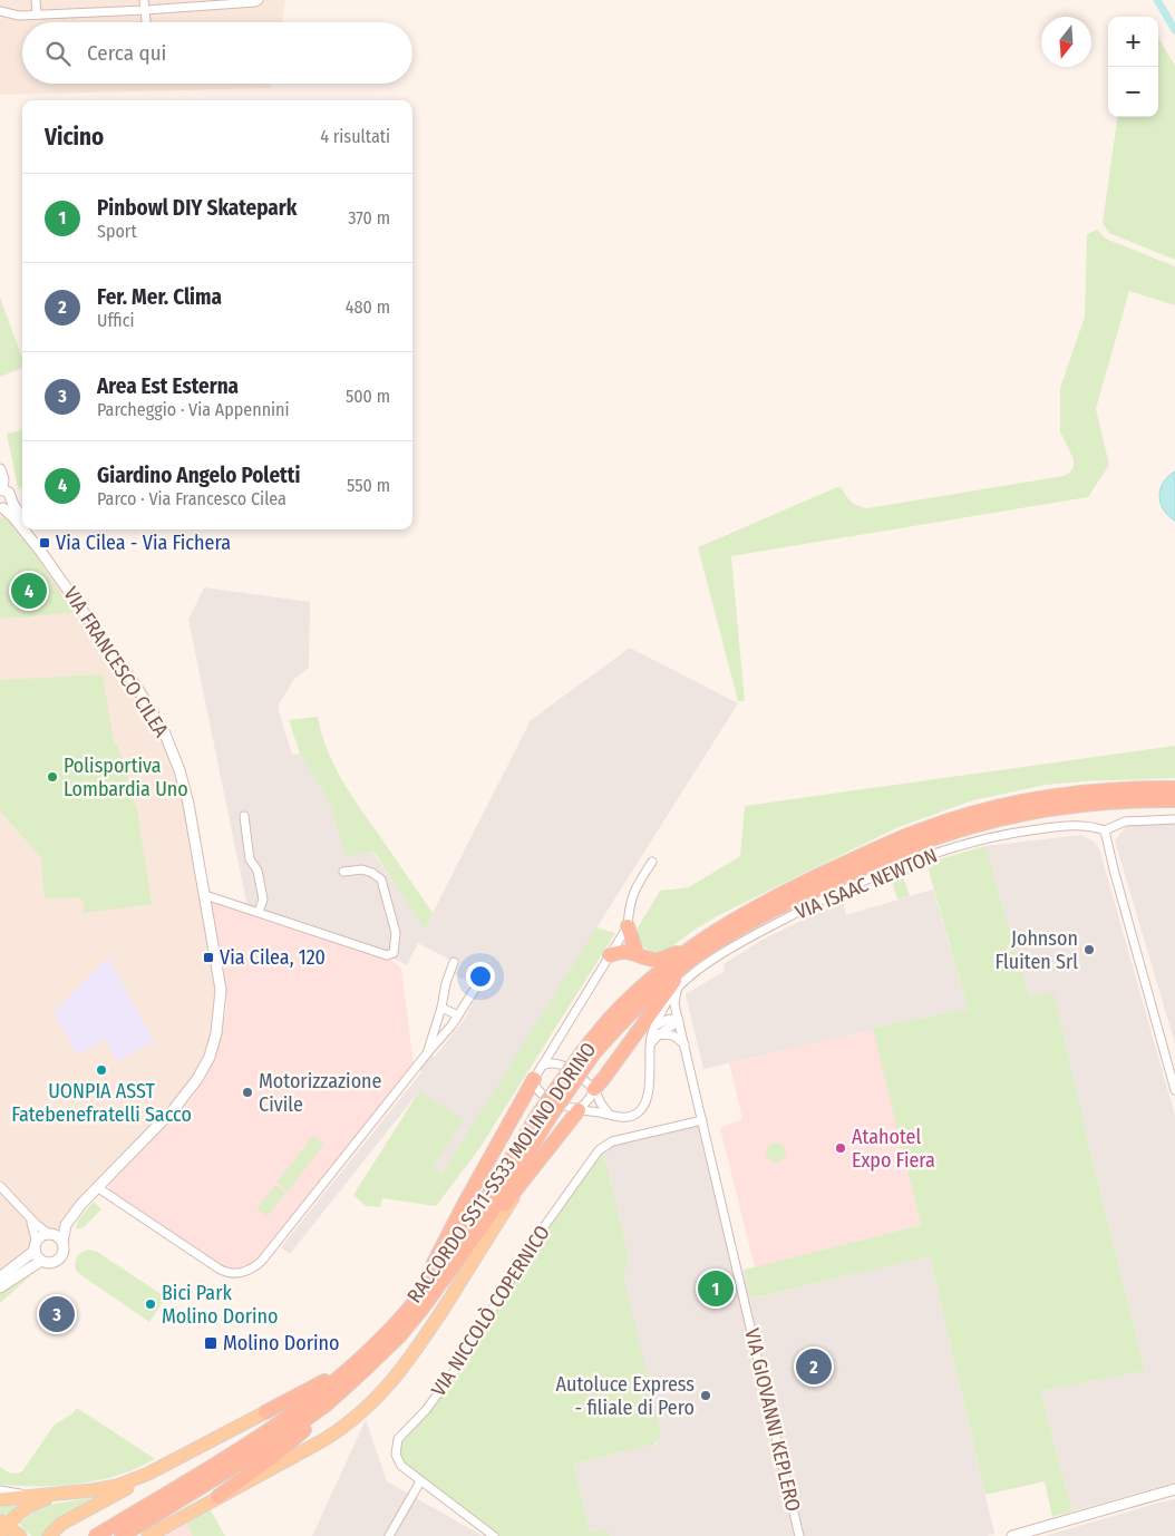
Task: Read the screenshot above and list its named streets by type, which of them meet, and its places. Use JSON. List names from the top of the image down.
{
  "streets": {
    "highway": ["RACCORDO SS11-SS33 MOLINO DORINO"],
    "street": [
      "VIA FRANCESCO CILEA",
      "VIA ISAAC NEWTON",
      "VIA NICCOLÒ COPERNICO",
      "VIA GIOVANNI KEPLERO"
    ]
  },
  "crossings": [
    ["VIA ISAAC NEWTON", "VIA GIOVANNI KEPLERO"],
    ["VIA NICCOLÒ COPERNICO", "VIA GIOVANNI KEPLERO"]
  ],
  "places": {
    "transit": ["Via Cilea - Via Fichera", "Via Cilea, 120", "Molino Dorino"],
    "other": [
      "Polisportiva Lombardia Uno",
      "Johnson Fluiten Srl",
      "UONPIA ASST Fatebenefratelli Sacco",
      "Motorizzazione Civile",
      "Atahotel Expo Fiera",
      "Bici Park Molino Dorino",
      "Autoluce Express - filiale di Pero"
    ]
  },
  "north": "bottom",
  "page": {
    "map_buttons": ["+", "−"],
    "search": "Cerca qui",
    "heading": ["Vicino", "4 risultati"],
    "list": [
      {
        "mark": "1",
        "name": "Pinbowl DIY Skatepark",
        "note": "Sport",
        "value": "370 m"
      },
      {
        "mark": "2",
        "name": "Fer. Mer. Clima",
        "note": "Uffici",
        "value": "480 m"
      },
      {
        "mark": "3",
        "name": "Area Est Esterna",
        "note": "Parcheggio · Via Appennini",
        "value": "500 m"
      },
      {
        "mark": "4",
        "name": "Giardino Angelo Poletti",
        "note": "Parco · Via Francesco Cilea",
        "value": "550 m"
      }
    ],
    "pins": [
      "4",
      "1",
      "3",
      "2"
    ]
  }
}
